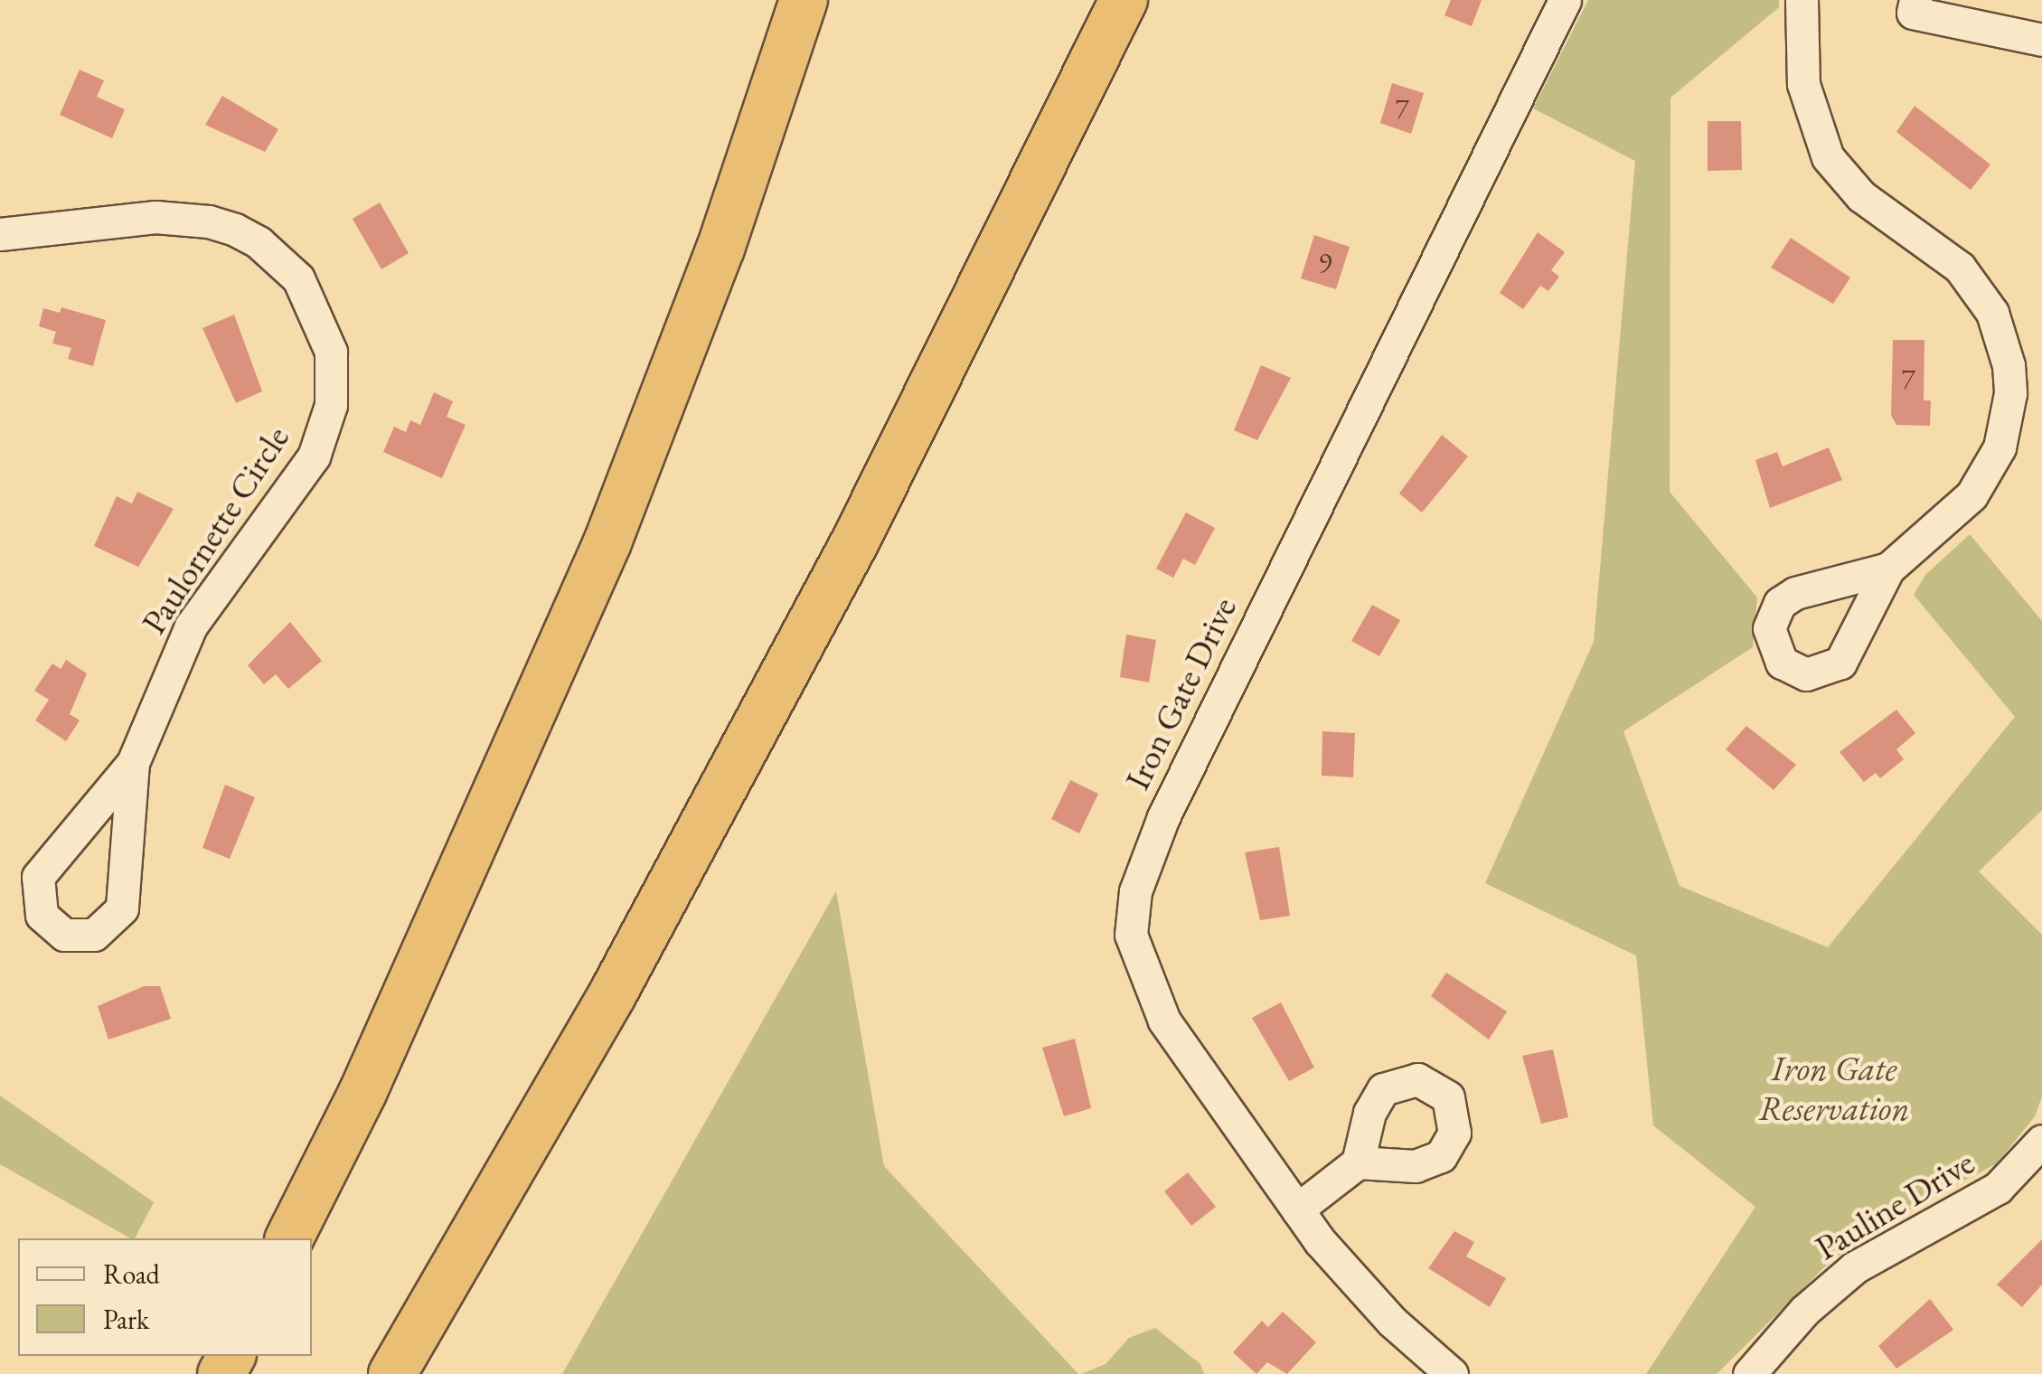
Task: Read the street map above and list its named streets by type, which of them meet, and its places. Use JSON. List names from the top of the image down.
{
  "streets": {
    "street": ["Paulornette Circle", "Iron Gate Drive", "Pauline Drive"]
  },
  "parks": ["Iron Gate Reservation"],
  "house_numbers": ["7", "9", "7"],
  "legend": ["Road", "Park"]
}
